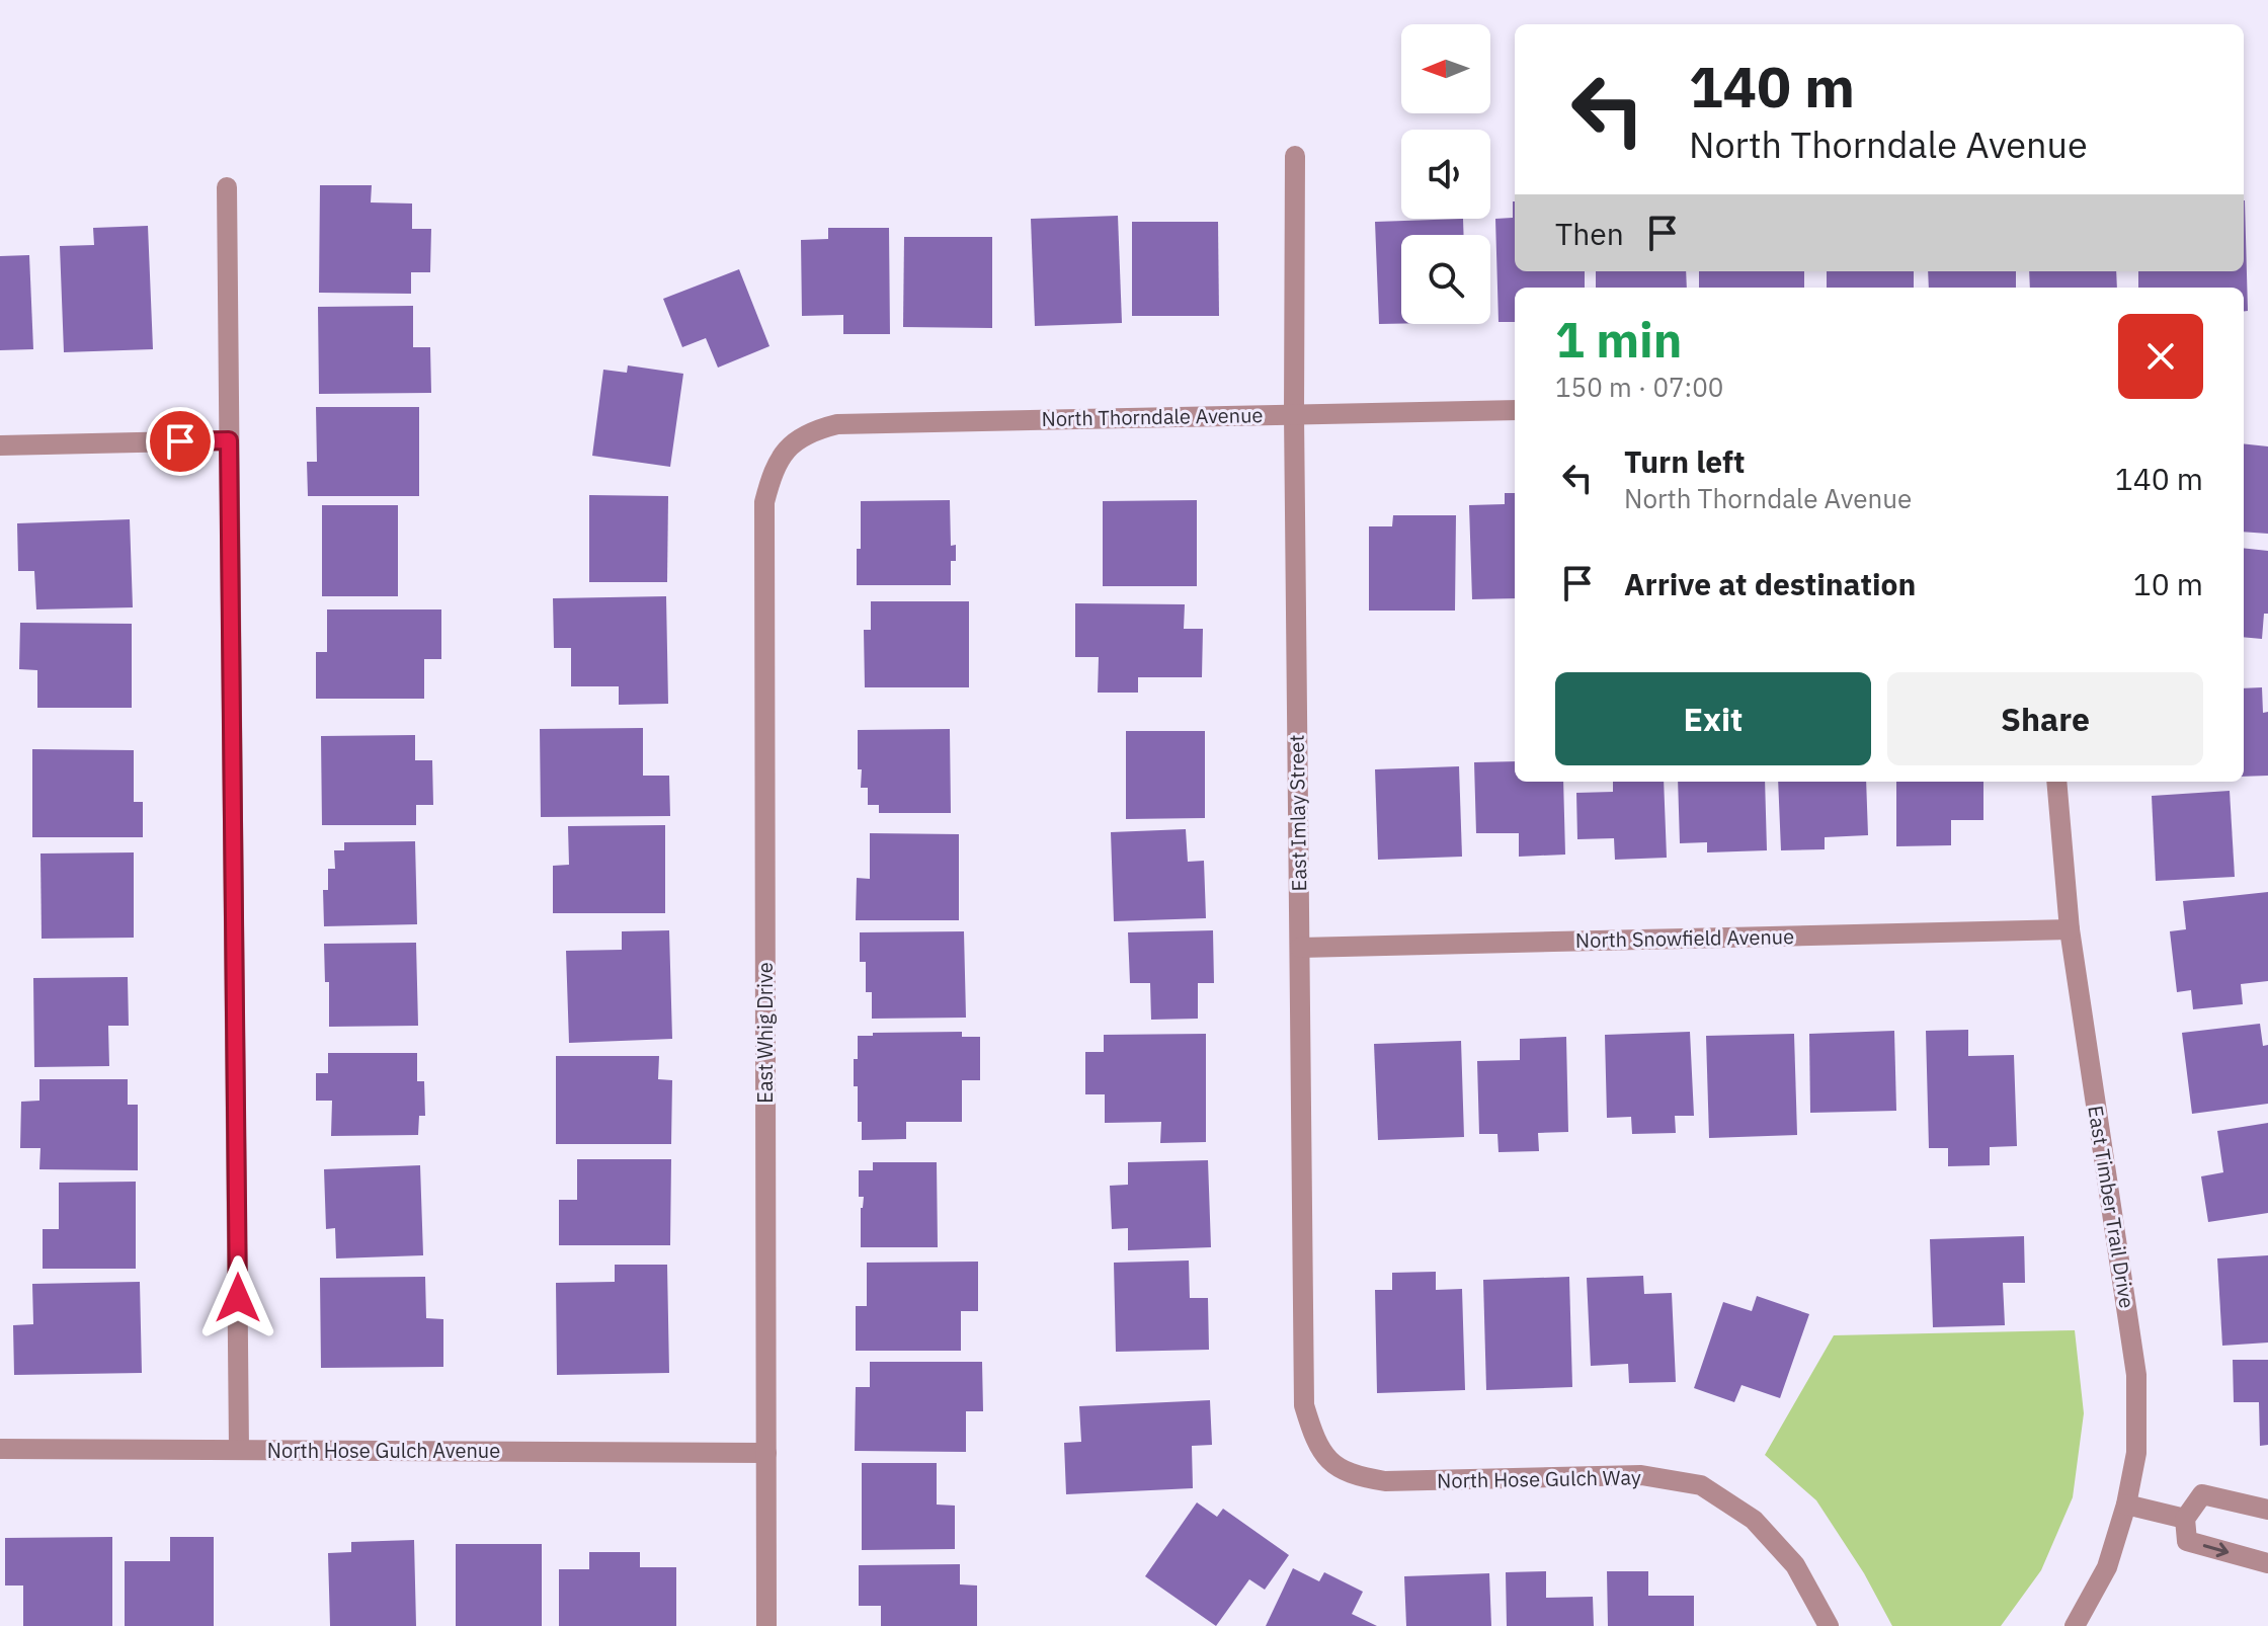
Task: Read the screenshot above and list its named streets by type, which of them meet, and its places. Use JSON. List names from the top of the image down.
{
  "streets": {
    "street": [
      "North Thorndale Avenue",
      "East Imlay Street",
      "North Snowfield Avenue",
      "East Whig Drive",
      "East Timber Trail Drive",
      "North Hose Gulch Avenue",
      "North Hose Gulch Way"
    ]
  },
  "crossings": [
    ["North Thorndale Avenue", "East Imlay Street"],
    ["North Thorndale Avenue", "East Whig Drive"],
    ["East Imlay Street", "North Snowfield Avenue"],
    ["East Imlay Street", "North Hose Gulch Way"],
    ["North Snowfield Avenue", "East Timber Trail Drive"],
    ["East Whig Drive", "North Hose Gulch Avenue"]
  ],
  "north": "left",
  "page": {
    "turn": ["140 m", "North Thorndale Avenue"],
    "then": "Then",
    "heading": ["1 min", "150 m · 07:00"],
    "list": [
      {
        "name": "Turn left",
        "note": "North Thorndale Avenue",
        "value": "140 m"
      },
      {
        "name": "Arrive at destination",
        "value": "10 m"
      }
    ],
    "buttons": ["Exit", "Share"]
  }
}
